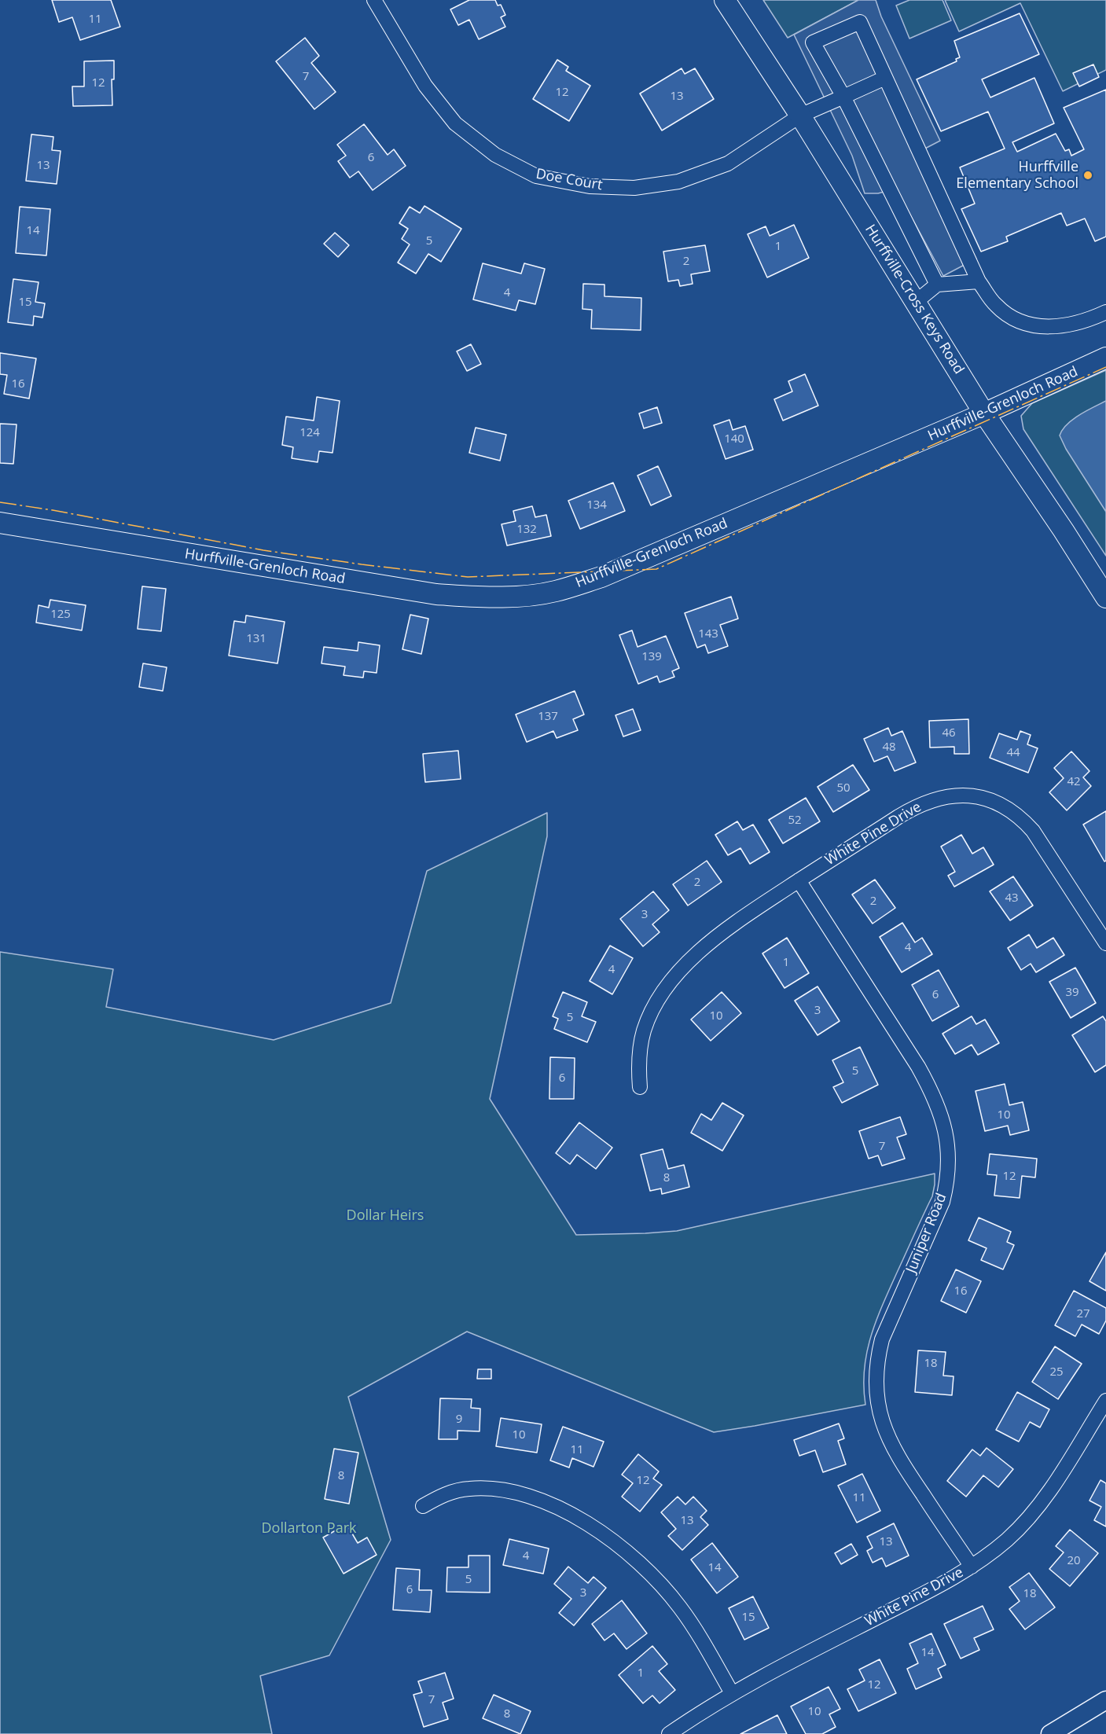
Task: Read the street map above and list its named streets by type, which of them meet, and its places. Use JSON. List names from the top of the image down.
{
  "streets": {
    "main road": ["Hurffville-Cross Keys Road", "Hurffville-Grenloch Road"],
    "street": ["Doe Court", "White Pine Drive", "Juniper Road"]
  },
  "crossings": [
    ["Doe Court", "Hurffville-Cross Keys Road"],
    ["Hurffville-Cross Keys Road", "Hurffville-Grenloch Road"],
    ["White Pine Drive", "Juniper Road"]
  ],
  "parks": ["Dollar Heirs", "Dollarton Park"],
  "places": ["Hurffville Elementary School"],
  "house_numbers": [
    "11",
    "7",
    "12",
    "12",
    "13",
    "6",
    "13",
    "14",
    "5",
    "1",
    "2",
    "4",
    "15",
    "16",
    "124",
    "140",
    "134",
    "132",
    "125",
    "143",
    "131",
    "139",
    "137",
    "46",
    "48",
    "44",
    "42",
    "50",
    "52",
    "2",
    "43",
    "2",
    "3",
    "4",
    "1",
    "4",
    "39",
    "6",
    "3",
    "10",
    "5",
    "5",
    "6",
    "10",
    "7",
    "12",
    "8",
    "16",
    "27",
    "18",
    "25",
    "9",
    "10",
    "11",
    "8",
    "12",
    "11",
    "13",
    "13",
    "4",
    "20",
    "14",
    "5",
    "6",
    "3",
    "18",
    "15",
    "14",
    "1",
    "12",
    "7",
    "10",
    "8"
  ]
}
